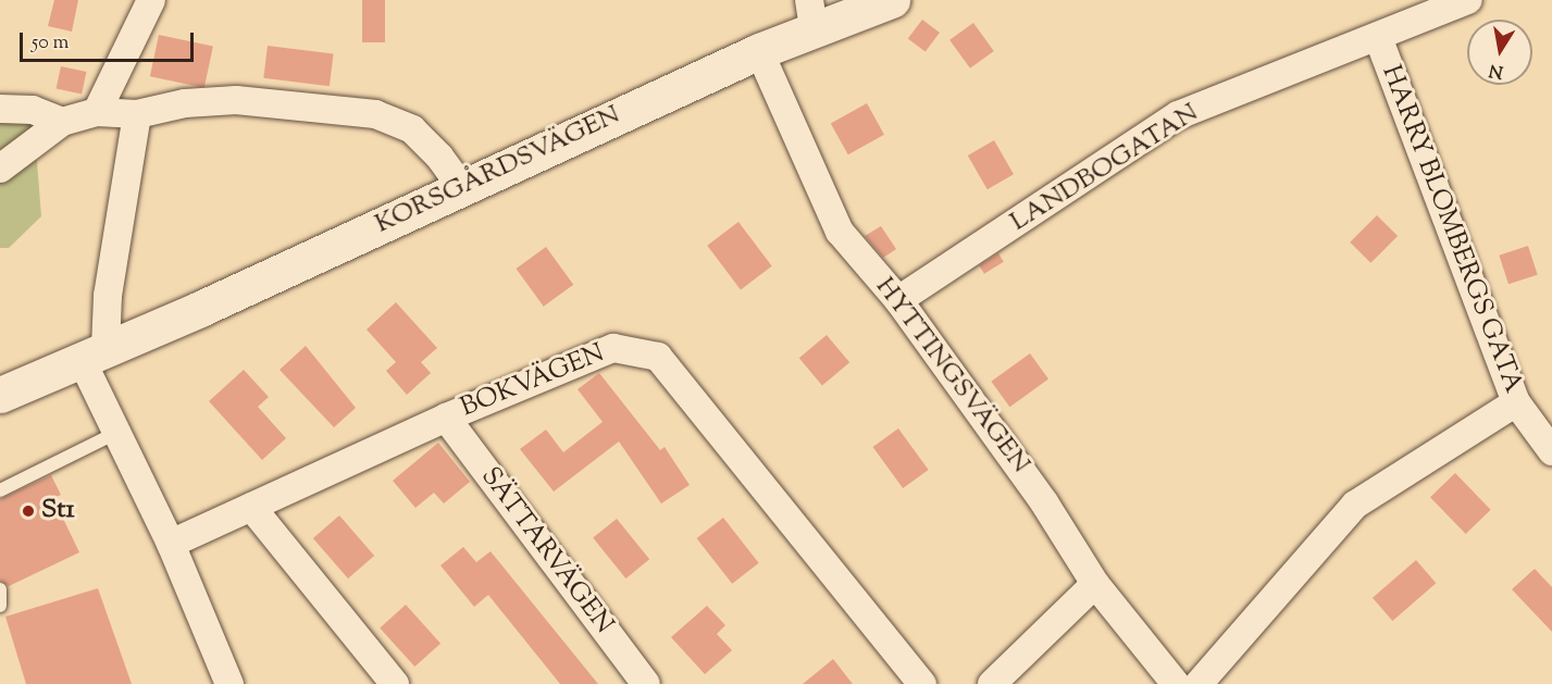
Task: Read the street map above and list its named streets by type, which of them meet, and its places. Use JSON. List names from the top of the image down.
{
  "streets": {
    "street": [
      "LANDBOGATAN",
      "KORSGÅRDSVÄGEN",
      "HARRY BLOMBERGS GATA",
      "HYTTINGSVÄGEN",
      "BOKVÄGEN",
      "SÄTTARVÄGEN"
    ]
  },
  "crossings": [
    ["LANDBOGATAN", "HARRY BLOMBERGS GATA"],
    ["LANDBOGATAN", "HYTTINGSVÄGEN"],
    ["KORSGÅRDSVÄGEN", "HYTTINGSVÄGEN"],
    ["BOKVÄGEN", "SÄTTARVÄGEN"]
  ],
  "places": ["St1"],
  "scale_bar": "50 m",
  "north": "bottom"
}
